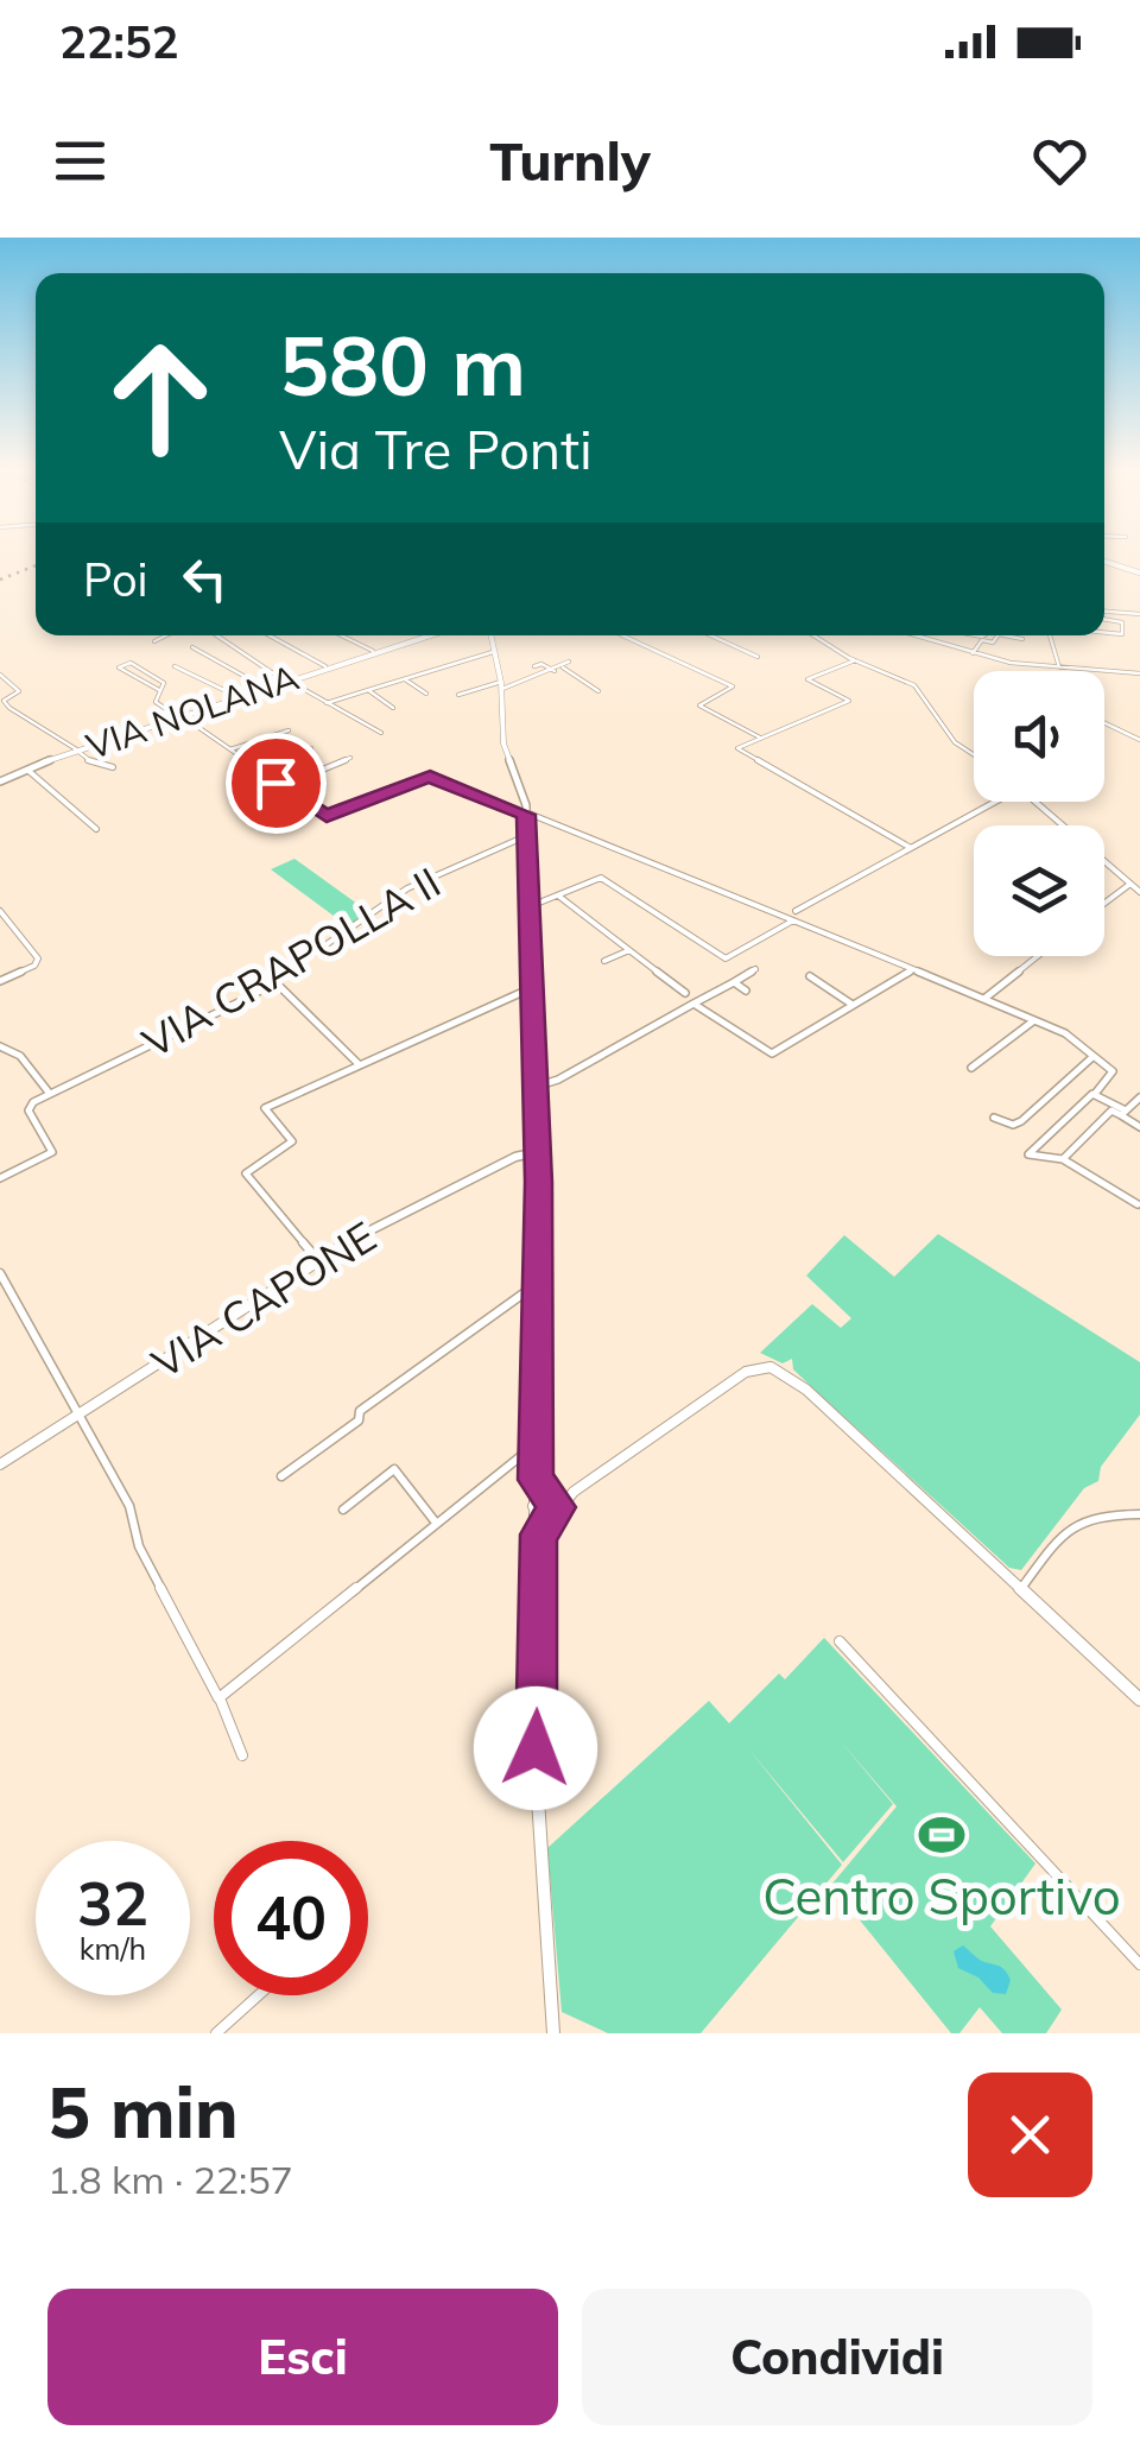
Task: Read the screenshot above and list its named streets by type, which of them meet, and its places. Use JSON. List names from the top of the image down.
{
  "streets": {
    "street": ["VIA NOLANA", "VIA CRAPOLLA II", "VIA CAPONE"]
  },
  "places": {
    "sports": ["Centro Sportivo"]
  },
  "page": {
    "status": "22:52",
    "header": "Turnly",
    "turn": ["580 m", "Via Tre Ponti"],
    "then": "Poi",
    "speed": "32 km/h",
    "limit": "40",
    "heading": ["5 min", "1.8 km · 22:57"],
    "buttons": ["Esci", "Condividi"]
  }
}
